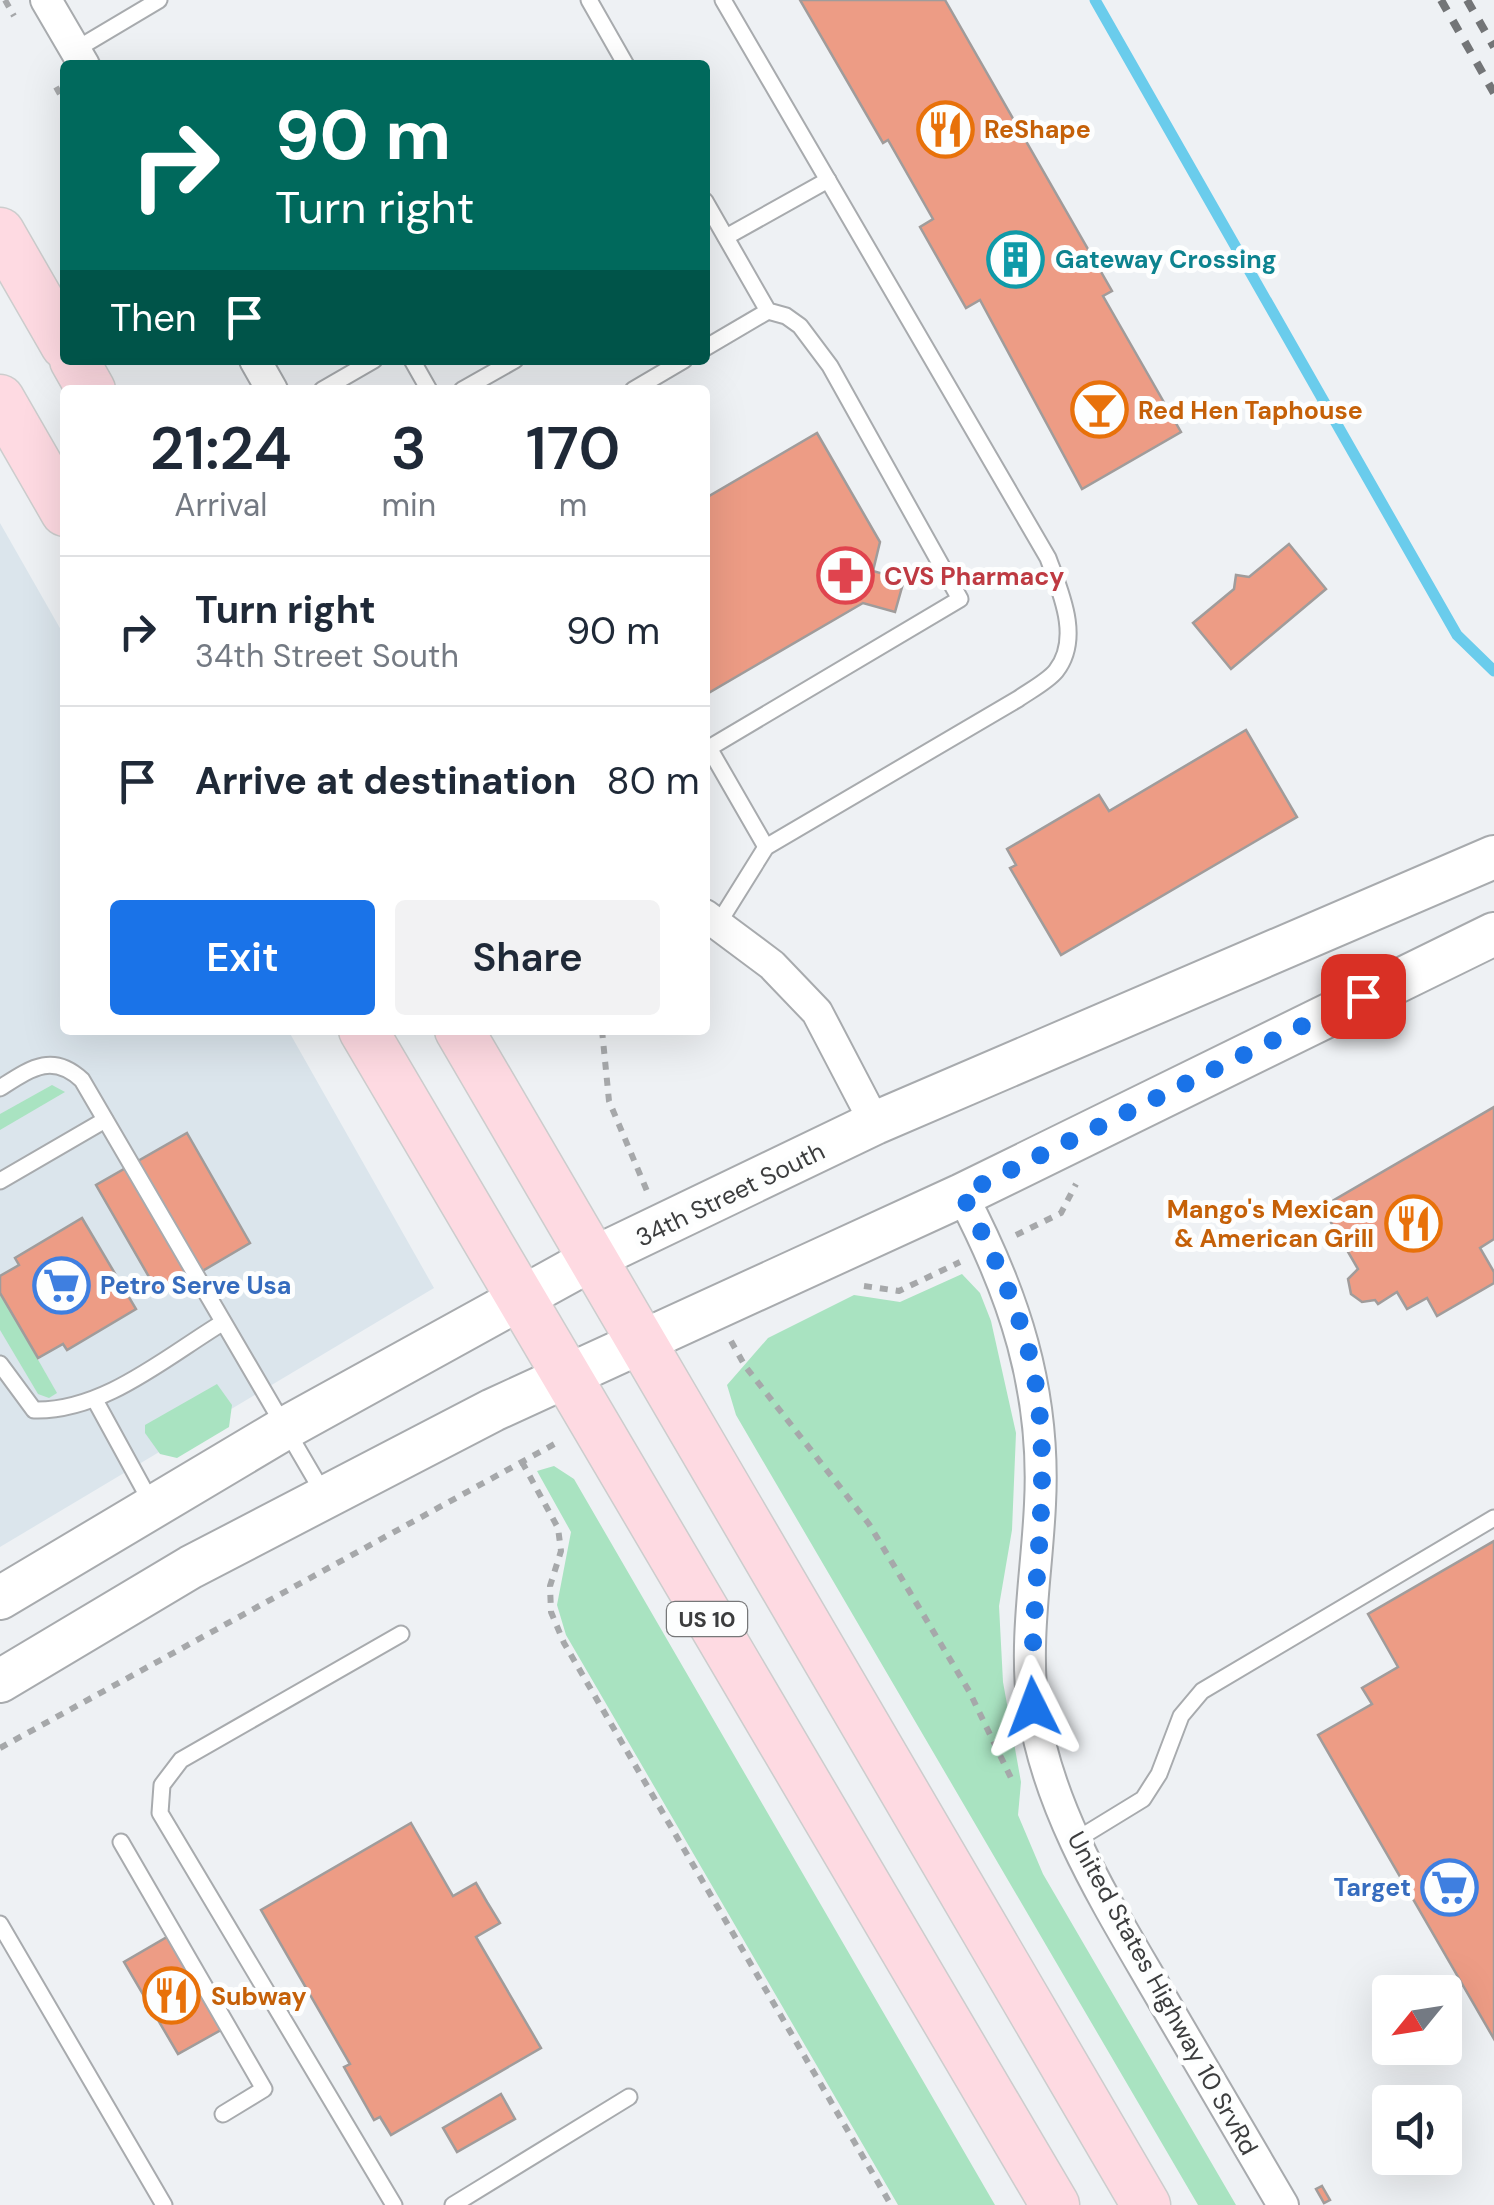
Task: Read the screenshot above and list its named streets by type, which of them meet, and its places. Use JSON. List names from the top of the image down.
{
  "streets": {
    "main road": ["34th Street South", "US 10"],
    "street": ["United States Highway 10 SrvRd"]
  },
  "crossings": [
    ["34th Street South", "US 10"]
  ],
  "places": {
    "restaurant": ["ReShape", "Mango's Mexican & American Grill", "Subway"],
    "building": ["Gateway Crossing"],
    "bar": ["Red Hen Taphouse"],
    "pharmacy": ["CVS Pharmacy"],
    "supermarket": ["Petro Serve Usa", "Target"]
  },
  "north": "bottom left",
  "page": {
    "turn": ["90 m", "Turn right"],
    "then": "Then",
    "eta": [
      "21:24",
      "Arrival",
      "3",
      "min",
      "170",
      "m"
    ],
    "list": [
      {
        "name": "Turn right",
        "note": "34th Street South",
        "value": "90 m"
      },
      {
        "name": "Arrive at destination",
        "value": "80 m"
      }
    ],
    "buttons": ["Exit", "Share"]
  }
}
